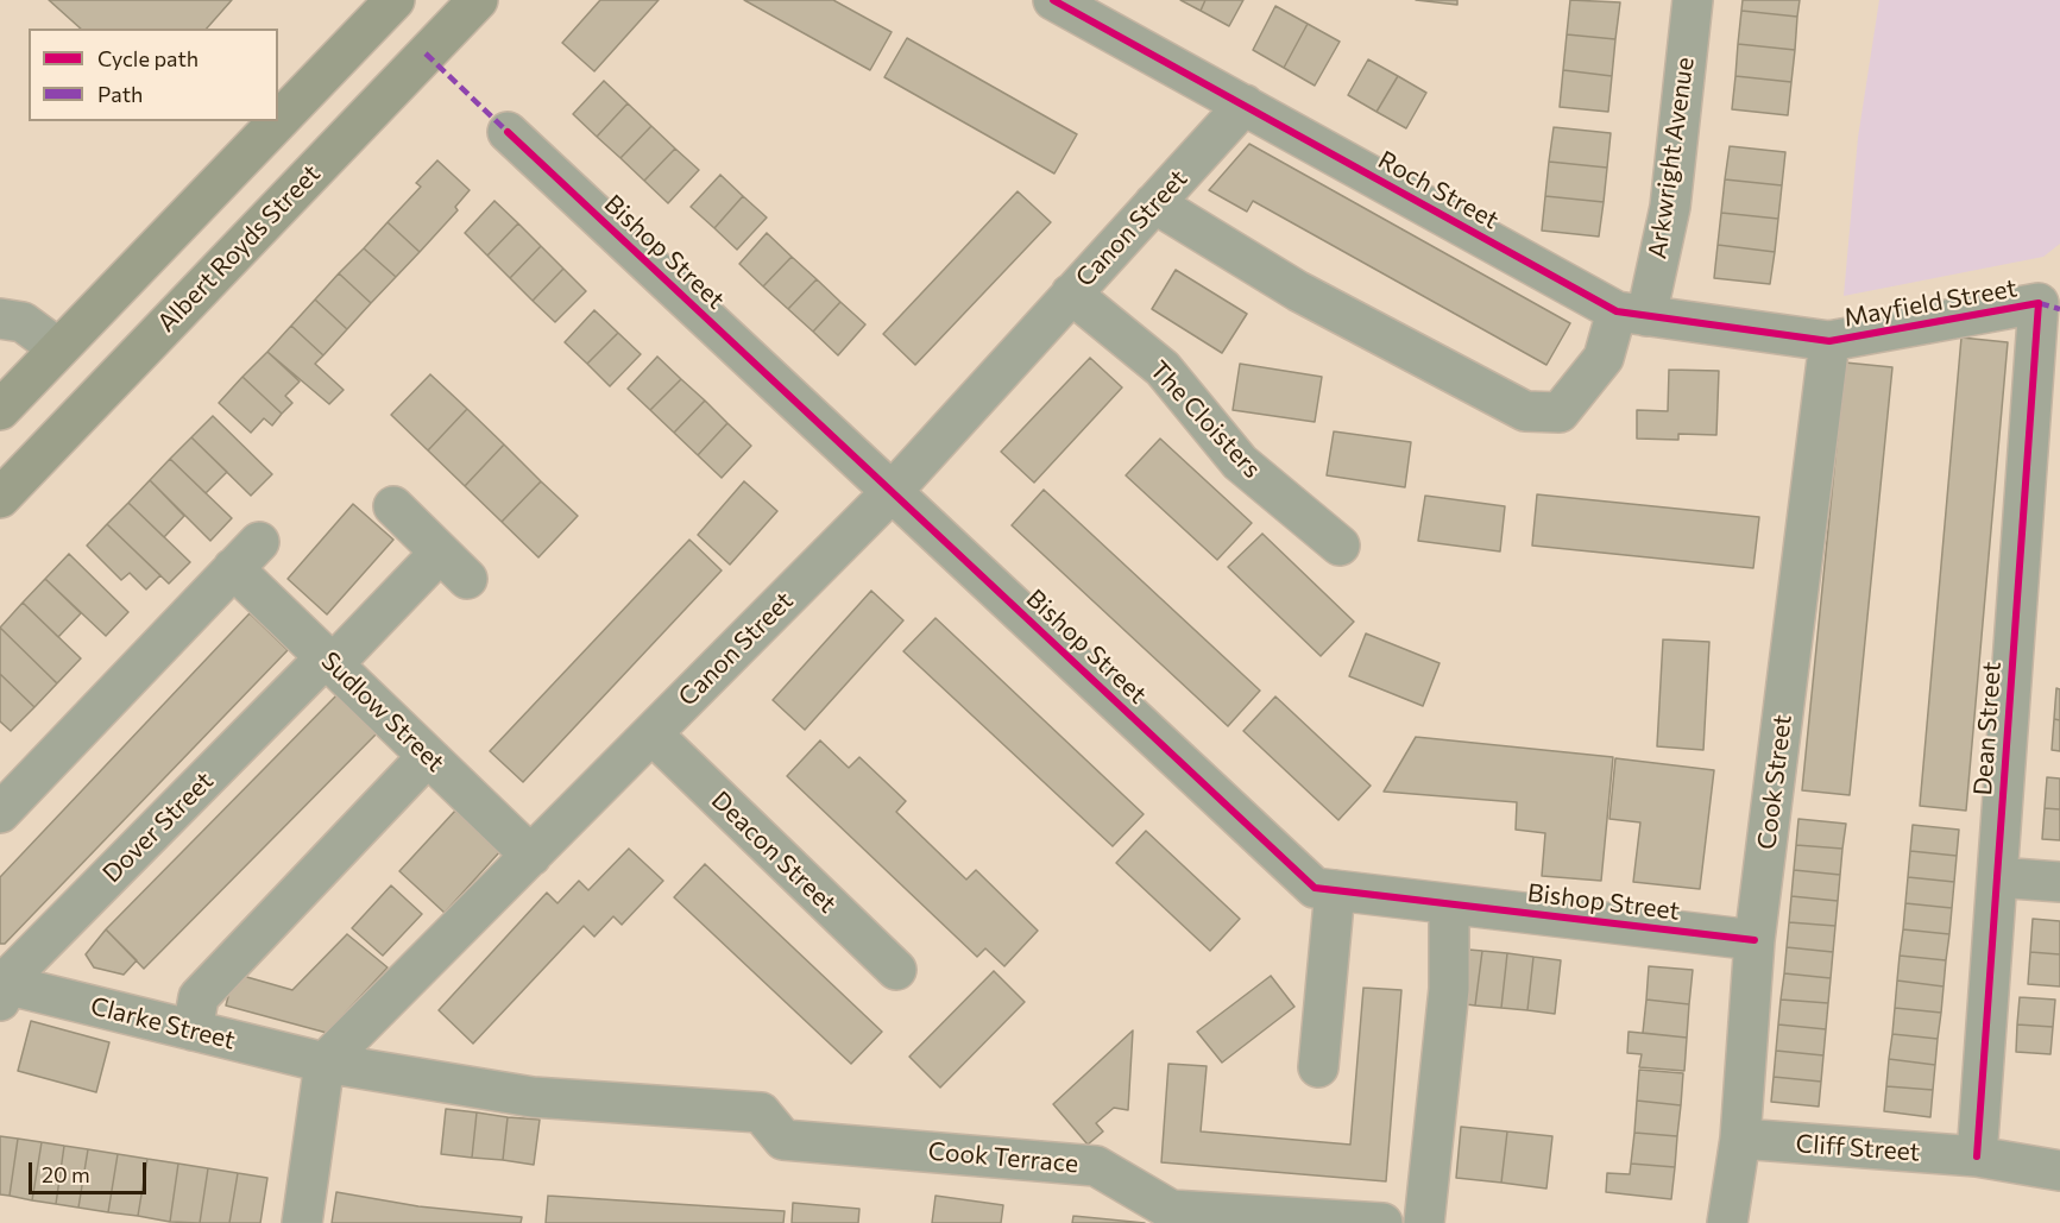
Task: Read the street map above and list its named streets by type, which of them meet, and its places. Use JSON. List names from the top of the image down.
{
  "streets": {
    "main road": ["Albert Royds Street"],
    "street": [
      "Arkwright Avenue",
      "Roch Street",
      "Canon Street",
      "Bishop Street",
      "Mayfield Street",
      "The Cloisters",
      "Sudlow Street",
      "Dean Street",
      "Cook Street",
      "Dover Street",
      "Deacon Street",
      "Clarke Street",
      "Cliff Street",
      "Cook Terrace"
    ]
  },
  "crossings": [
    ["Arkwright Avenue", "Roch Street"],
    ["Arkwright Avenue", "Canon Street"],
    ["Roch Street", "Canon Street"],
    ["Roch Street", "Mayfield Street"],
    ["Roch Street", "Cook Street"],
    ["Canon Street", "Bishop Street"],
    ["Canon Street", "The Cloisters"],
    ["Canon Street", "Sudlow Street"],
    ["Canon Street", "Deacon Street"],
    ["Canon Street", "Clarke Street"],
    ["Bishop Street", "Cook Street"],
    ["Mayfield Street", "Dean Street"],
    ["Mayfield Street", "Cook Street"],
    ["Sudlow Street", "Dover Street"],
    ["Dean Street", "Cliff Street"],
    ["Cook Street", "Cliff Street"],
    ["Dover Street", "Clarke Street"],
    ["Clarke Street", "Cook Terrace"]
  ],
  "legend": ["Cycle path", "Path"],
  "scale_bar": "20 m"
}
